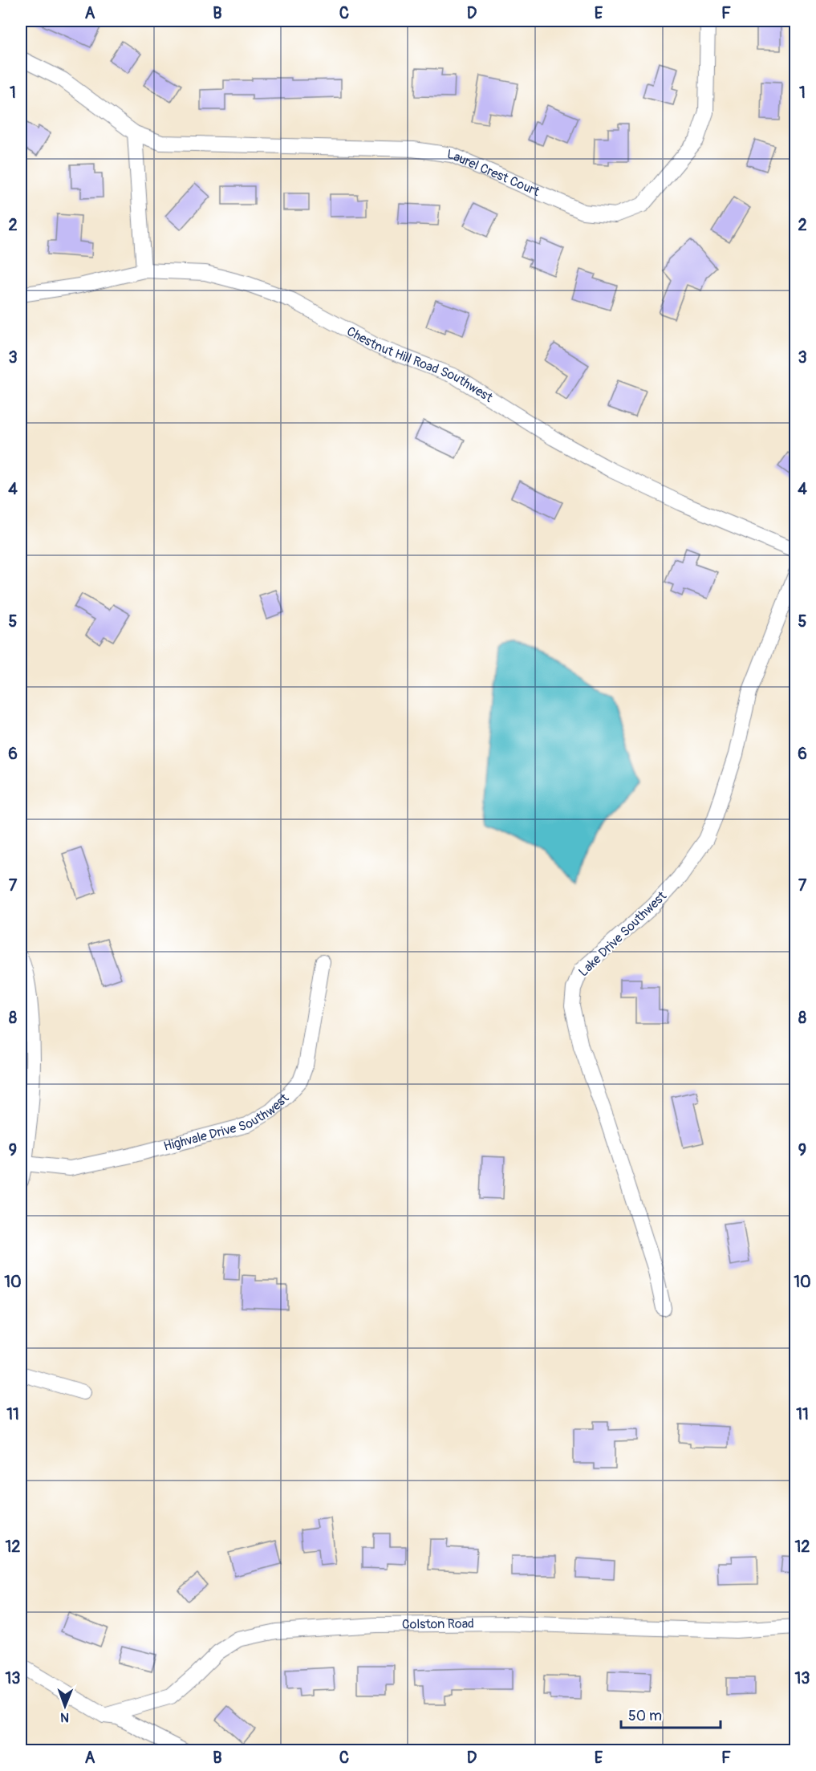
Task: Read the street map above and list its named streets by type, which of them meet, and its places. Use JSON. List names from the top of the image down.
{
  "streets": {
    "street": [
      "Laurel Crest Court",
      "Chestnut Hill Road Southwest",
      "Lake Drive Southwest",
      "Highvale Drive Southwest",
      "Colston Road"
    ]
  },
  "scale_bar": "50 m",
  "north": "bottom",
  "grid": {
    "columns": [
      "A",
      "B",
      "C",
      "D",
      "E",
      "F"
    ],
    "rows": [
      "1",
      "2",
      "3",
      "4",
      "5",
      "6",
      "7",
      "8",
      "9",
      "10",
      "11",
      "12",
      "13"
    ]
  }
}
